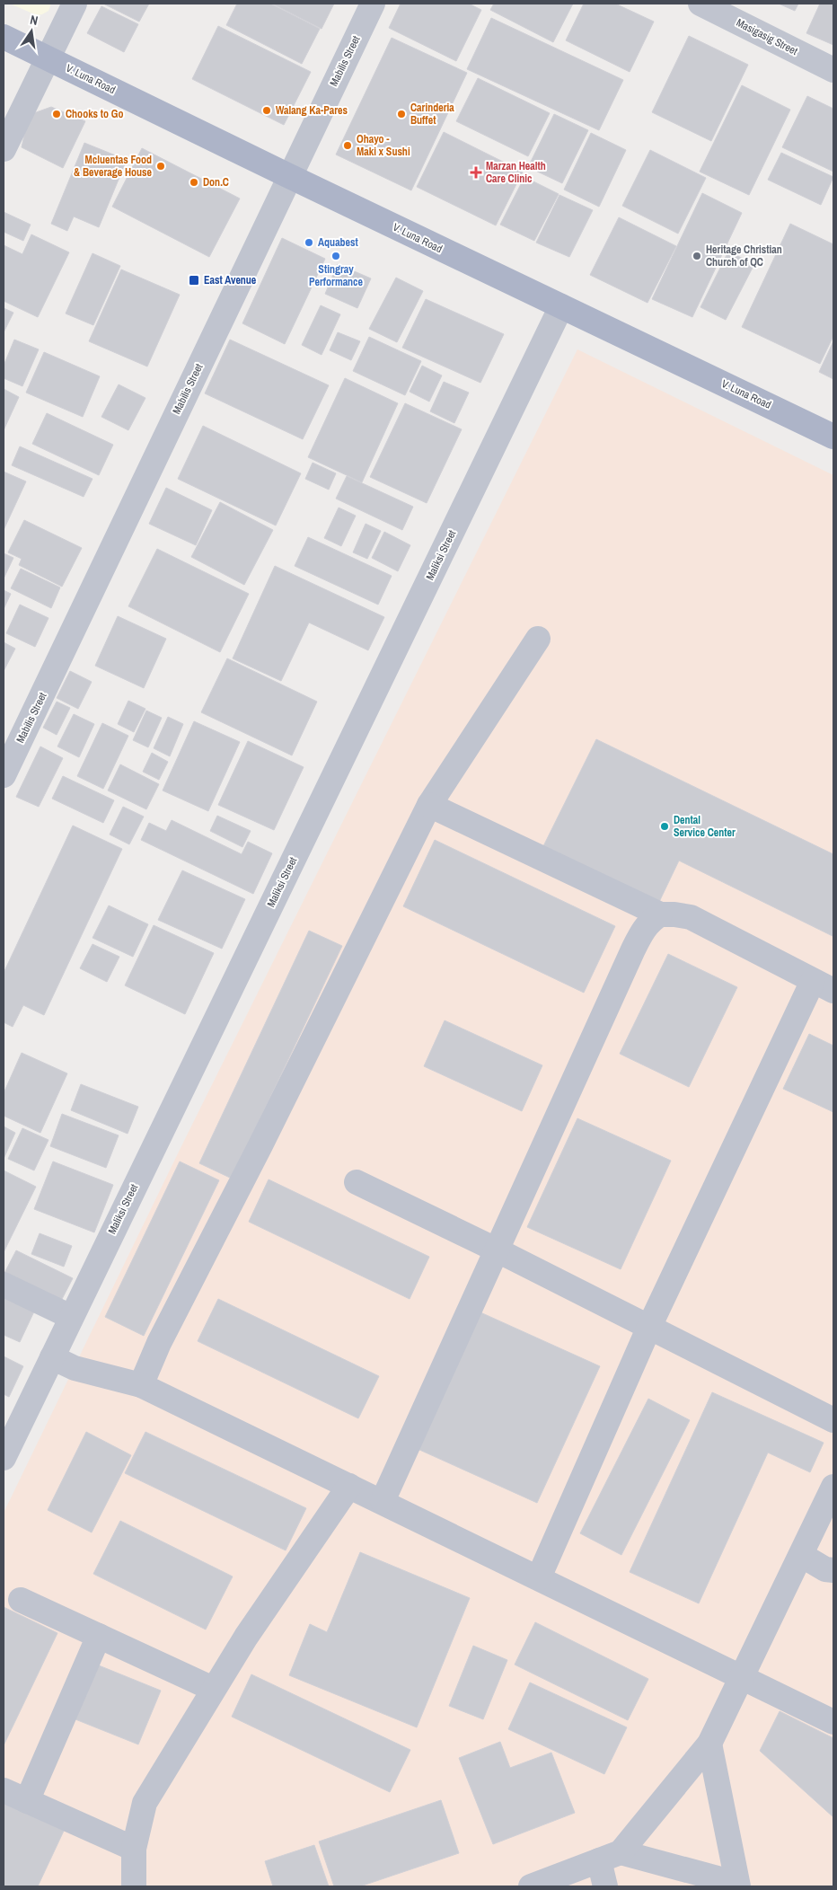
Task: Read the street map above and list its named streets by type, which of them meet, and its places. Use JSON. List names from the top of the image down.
{
  "streets": {
    "main road": ["V. Luna Road"],
    "street": ["Masigasig Street", "Mabilis Street", "Maliksi Street"]
  },
  "crossings": [
    ["Mabilis Street", "V. Luna Road"],
    ["V. Luna Road", "Maliksi Street"]
  ],
  "places": {
    "other": [
      "Walang Ka-Pares",
      "Chooks to Go",
      "Carinderia Buffet",
      "Ohayo - Maki x Sushi",
      "Mcluentas Food & Beverage House",
      "Don.C",
      "Aquabest",
      "Stingray Performance",
      "Heritage Christian Church of QC",
      "Dental Service Center"
    ],
    "health": ["Marzan Health Care Clinic"],
    "transit": ["East Avenue"]
  },
  "north": "top"
}
